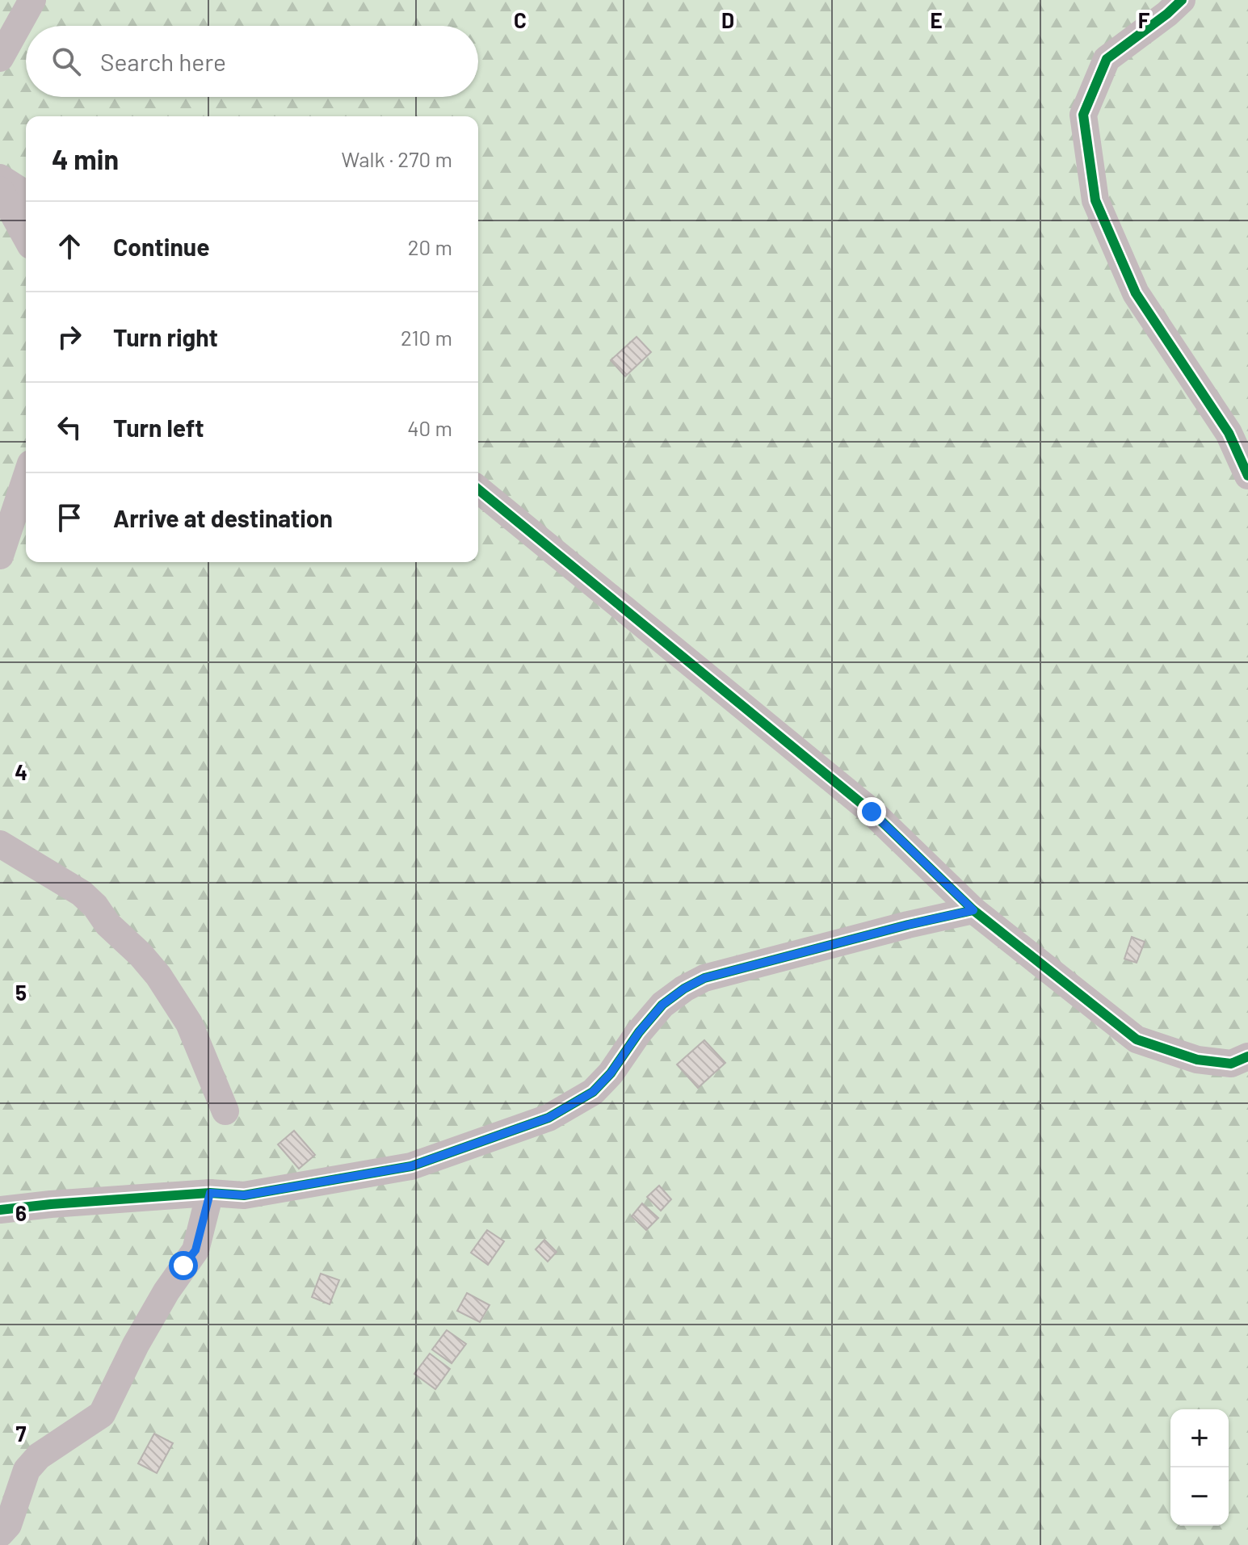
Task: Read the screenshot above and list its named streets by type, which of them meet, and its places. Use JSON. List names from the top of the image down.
{
  "page": {
    "search": "Search here",
    "heading": ["4 min", "Walk · 270 m"],
    "list": [
      ["Continue", "20 m"],
      ["Turn right", "210 m"],
      ["Turn left", "40 m"],
      "Arrive at destination"
    ],
    "map_buttons": ["+", "−"]
  },
  "grid": {
    "columns": [
      "C",
      "D",
      "E",
      "F"
    ],
    "rows": [
      "4",
      "5",
      "6",
      "7"
    ]
  }
}
